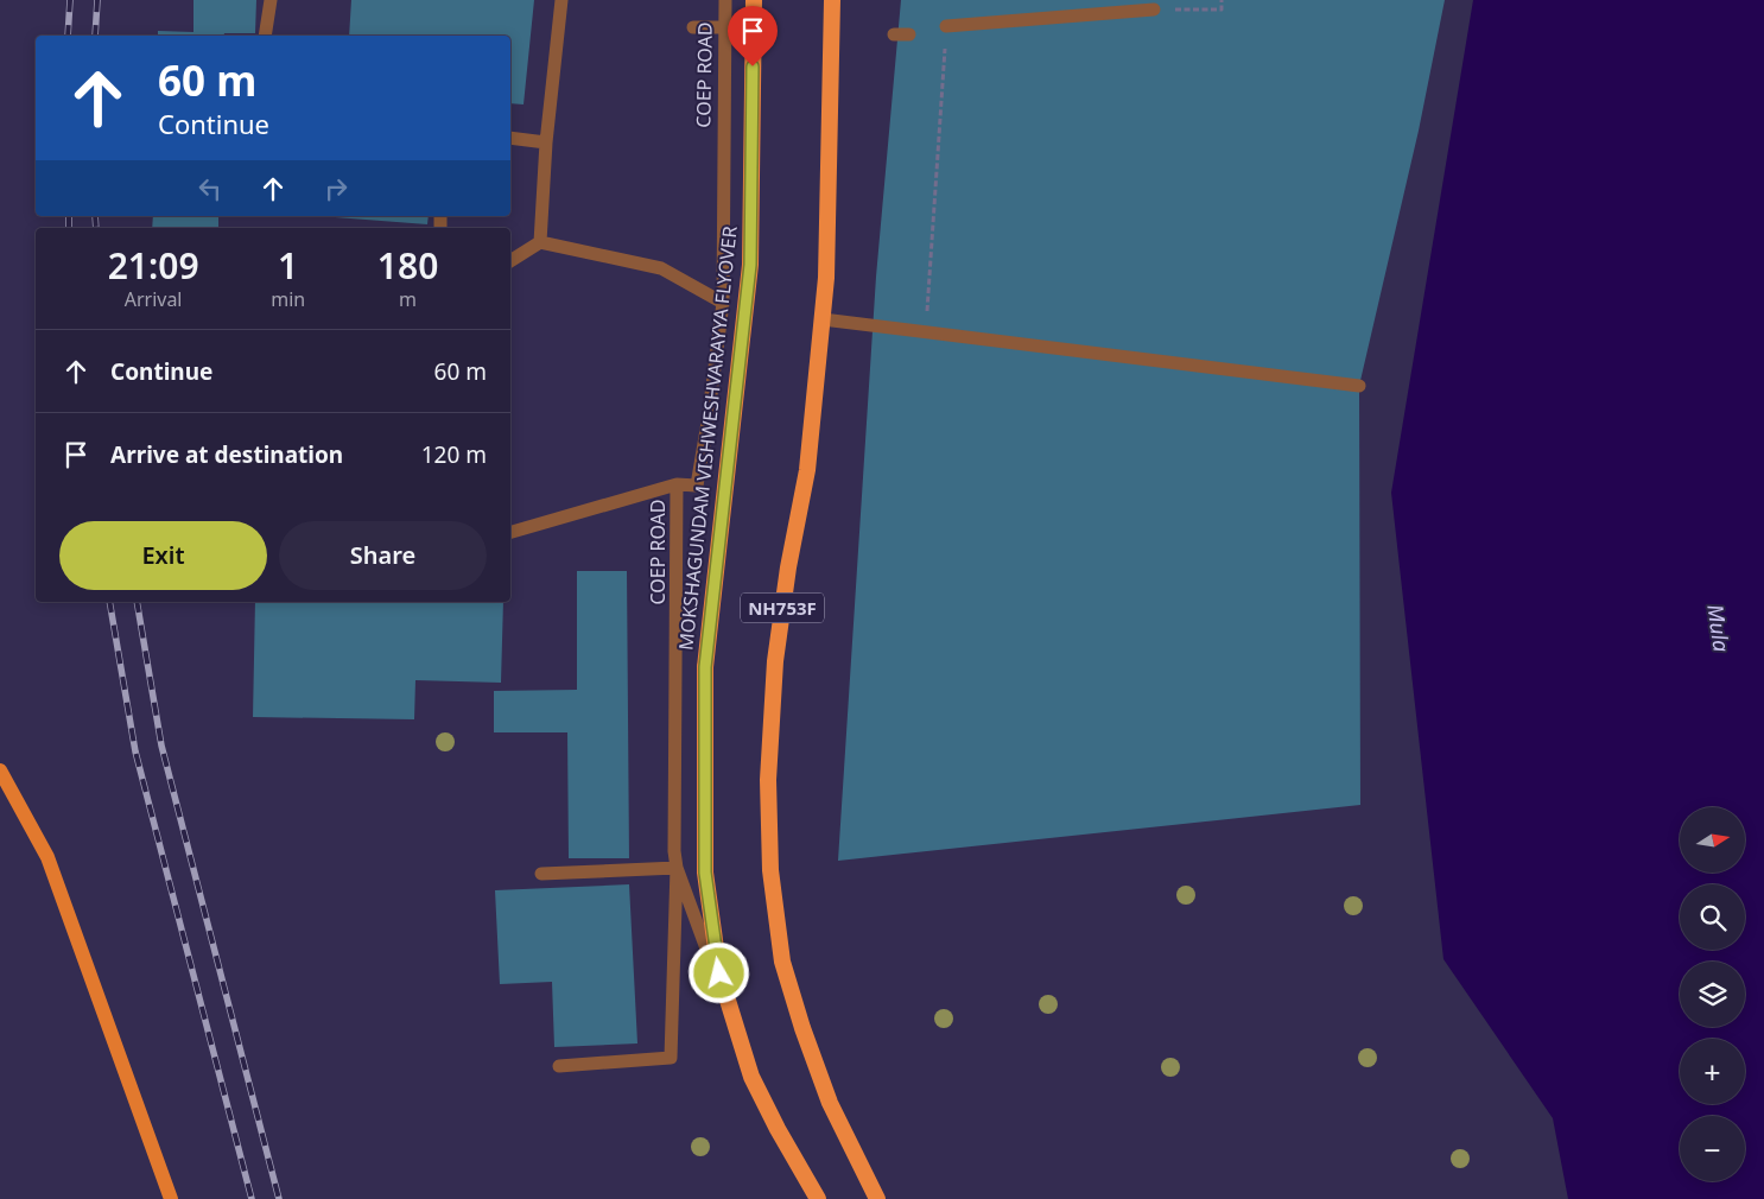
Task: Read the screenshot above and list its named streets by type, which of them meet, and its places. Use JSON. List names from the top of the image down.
{
  "streets": {
    "highway": ["MOKSHAGUNDAM VISHWESHVARAYYA FLYOVER", "NH753F"],
    "lane": ["COEP ROAD"]
  },
  "crossings": [
    ["COEP ROAD", "MOKSHAGUNDAM VISHWESHVARAYYA FLYOVER"],
    ["COEP ROAD", "NH753F"],
    ["MOKSHAGUNDAM VISHWESHVARAYYA FLYOVER", "NH753F"]
  ],
  "water": ["Mula"],
  "north": "right",
  "page": {
    "turn": ["60 m", "Continue"],
    "eta": [
      "21:09",
      "Arrival",
      "1",
      "min",
      "180",
      "m"
    ],
    "list": [
      {
        "name": "Continue",
        "value": "60 m"
      },
      {
        "name": "Arrive at destination",
        "value": "120 m"
      }
    ],
    "buttons": ["Exit", "Share"],
    "map_buttons": ["+", "−"]
  }
}
